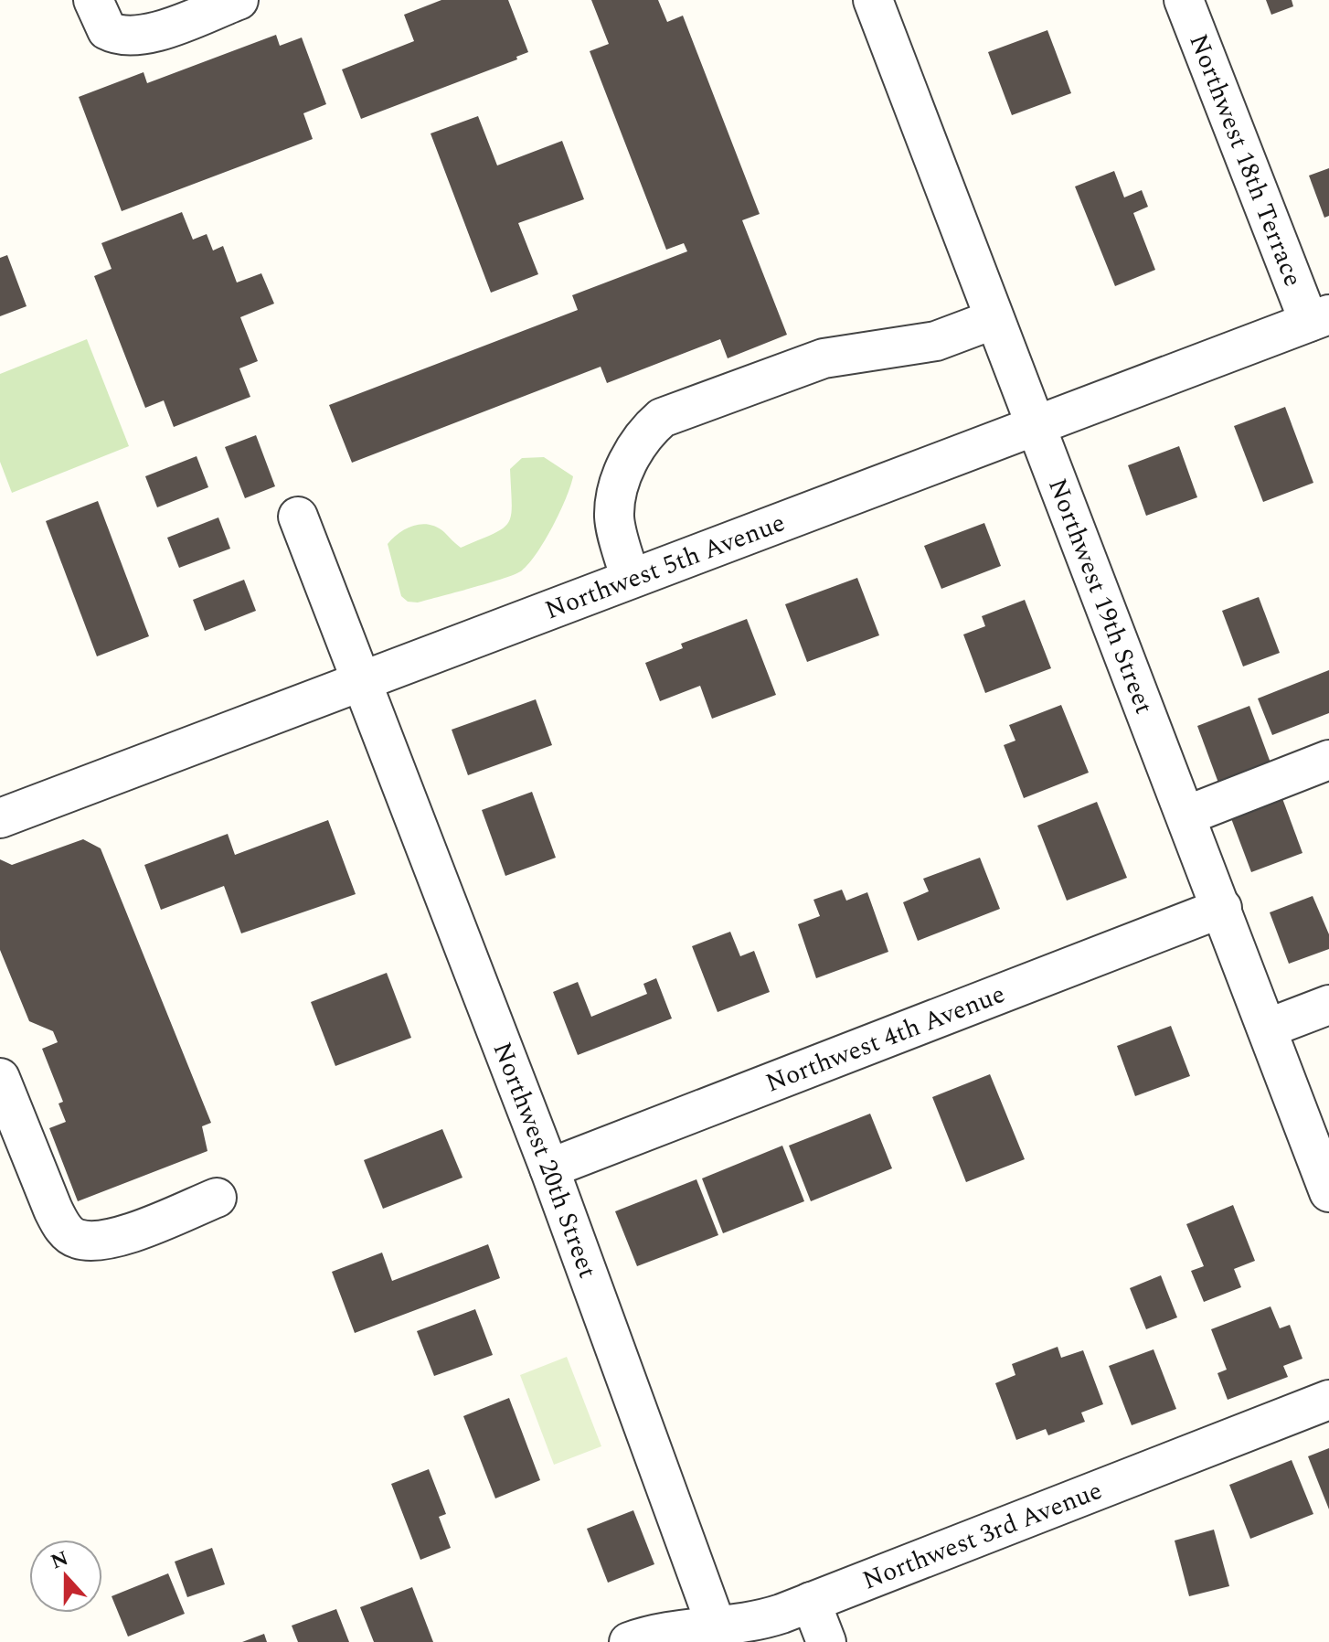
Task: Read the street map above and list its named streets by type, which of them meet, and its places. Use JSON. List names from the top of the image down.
{
  "streets": {
    "street": [
      "Northwest 18th Terrace",
      "Northwest 5th Avenue",
      "Northwest 19th Street",
      "Northwest 4th Avenue",
      "Northwest 20th Street",
      "Northwest 3rd Avenue"
    ]
  },
  "crossings": [
    ["Northwest 18th Terrace", "Northwest 5th Avenue"],
    ["Northwest 5th Avenue", "Northwest 19th Street"],
    ["Northwest 5th Avenue", "Northwest 20th Street"],
    ["Northwest 19th Street", "Northwest 4th Avenue"],
    ["Northwest 4th Avenue", "Northwest 20th Street"],
    ["Northwest 20th Street", "Northwest 3rd Avenue"]
  ],
  "north": "top"
}
